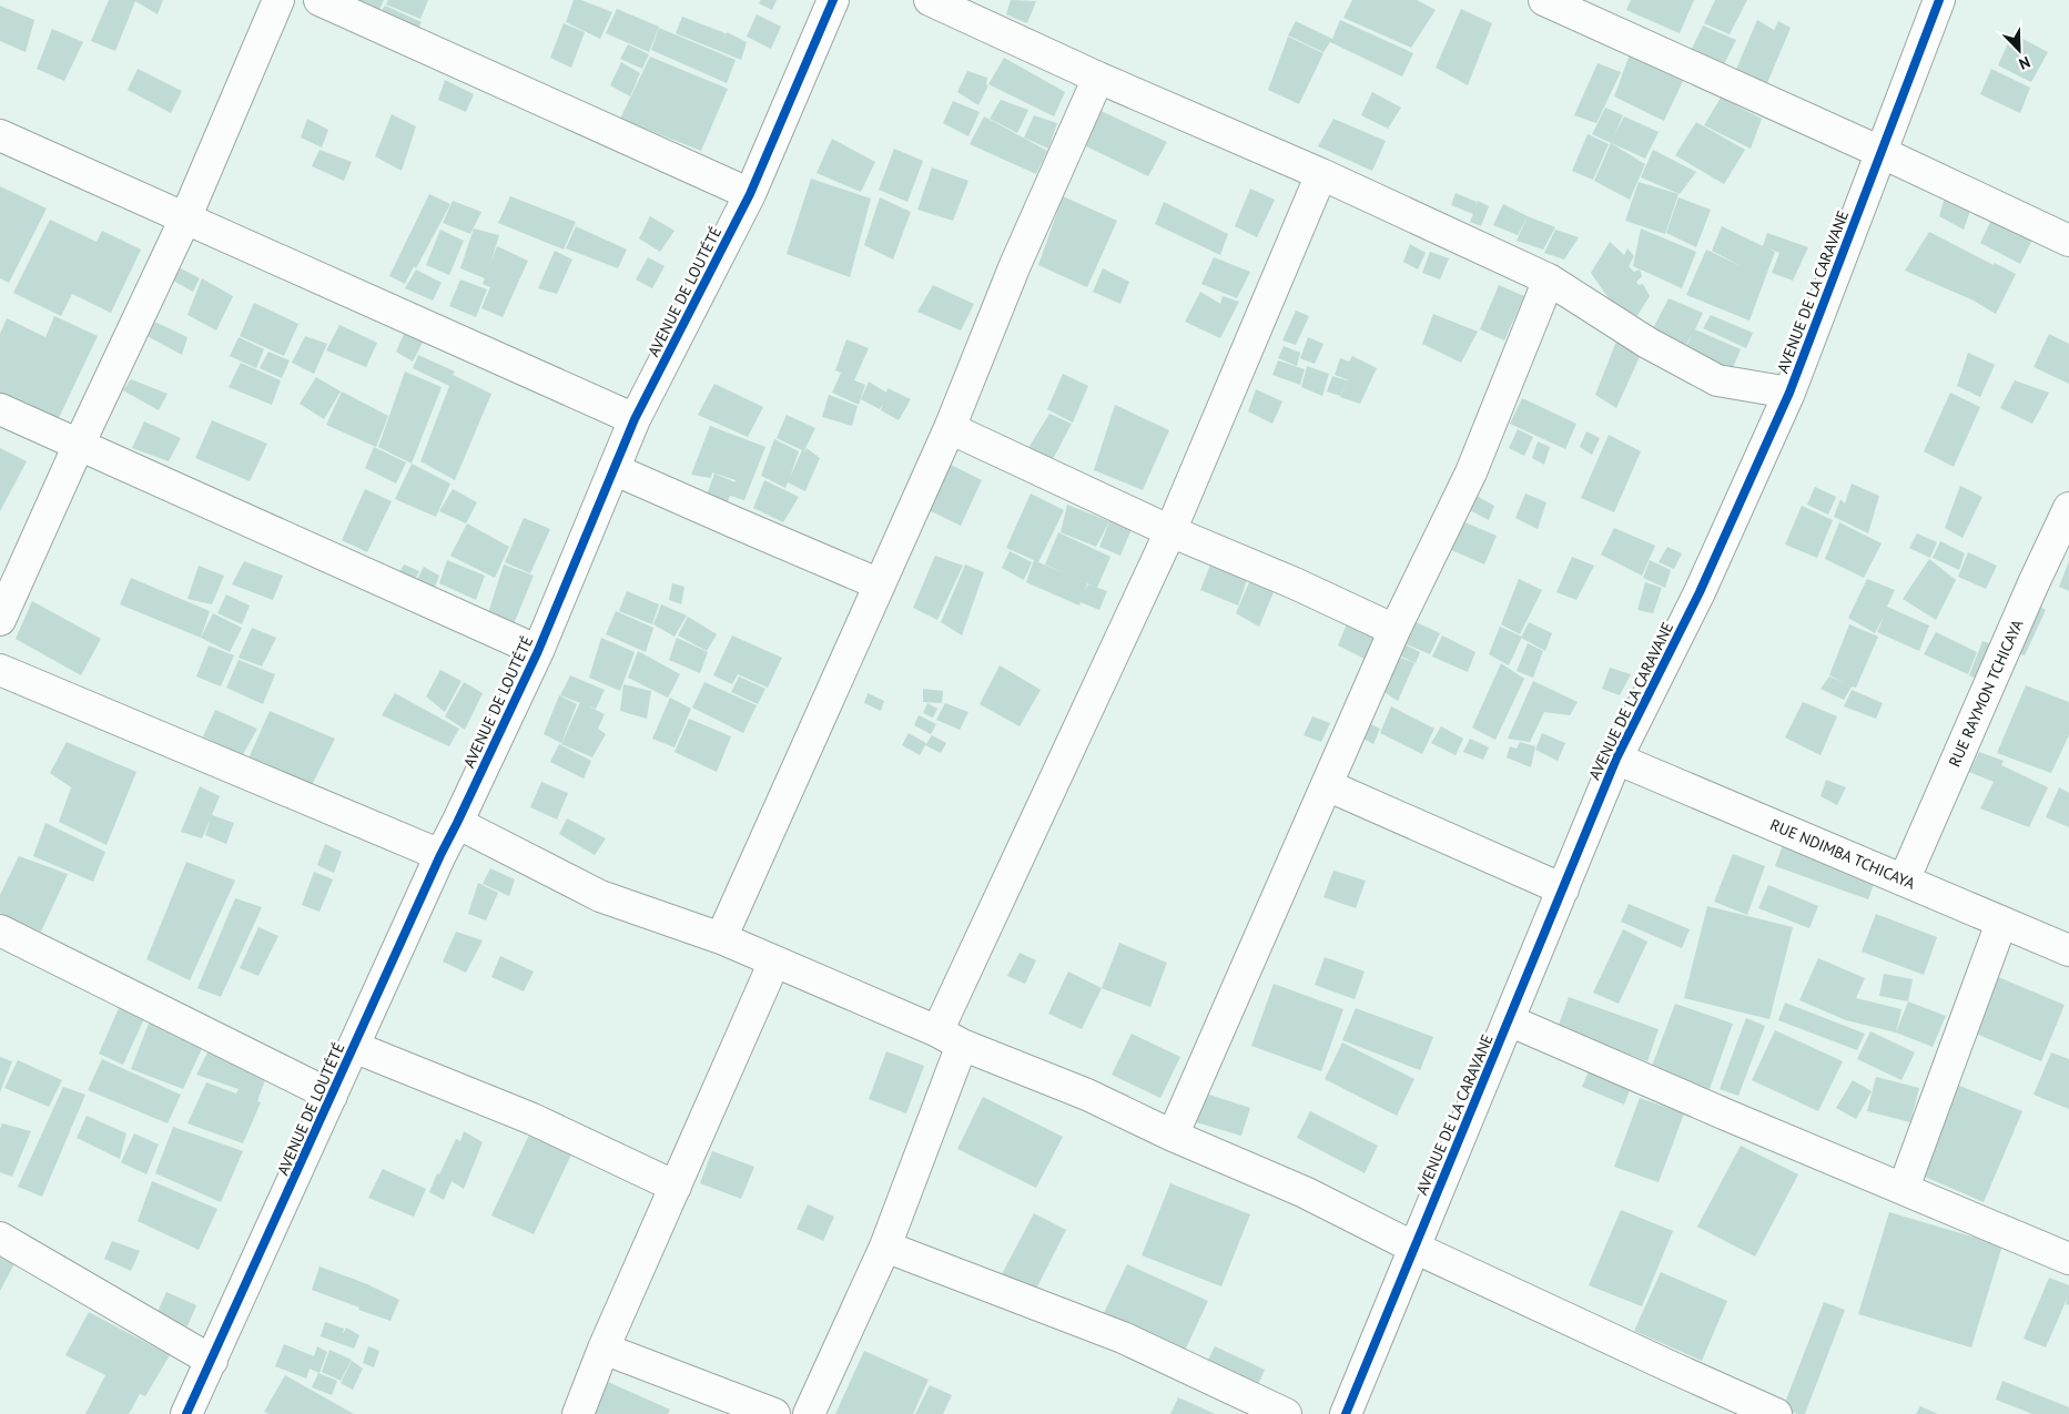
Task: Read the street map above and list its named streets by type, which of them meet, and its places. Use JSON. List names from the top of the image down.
{
  "streets": {
    "street": [
      "AVENUE DE LOUTÉTÉ",
      "AVENUE DE LA CARAVANE",
      "RUE RAYMON TCHICAYA",
      "RUE NDIMBA TCHICAYA"
    ]
  },
  "crossings": [
    ["AVENUE DE LA CARAVANE", "RUE NDIMBA TCHICAYA"],
    ["RUE RAYMON TCHICAYA", "RUE NDIMBA TCHICAYA"]
  ],
  "north": "bottom right"
}
